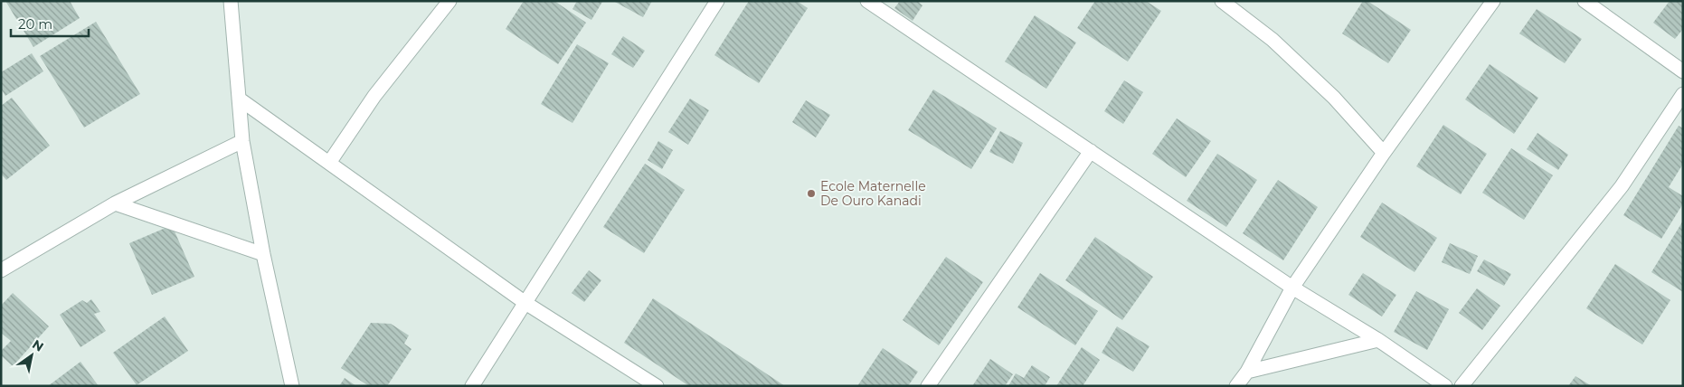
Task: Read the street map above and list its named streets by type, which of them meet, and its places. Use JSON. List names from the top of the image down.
{
  "places": ["Ecole Maternelle De Ouro Kanadi"],
  "scale_bar": "20 m",
  "north": "top right"
}
